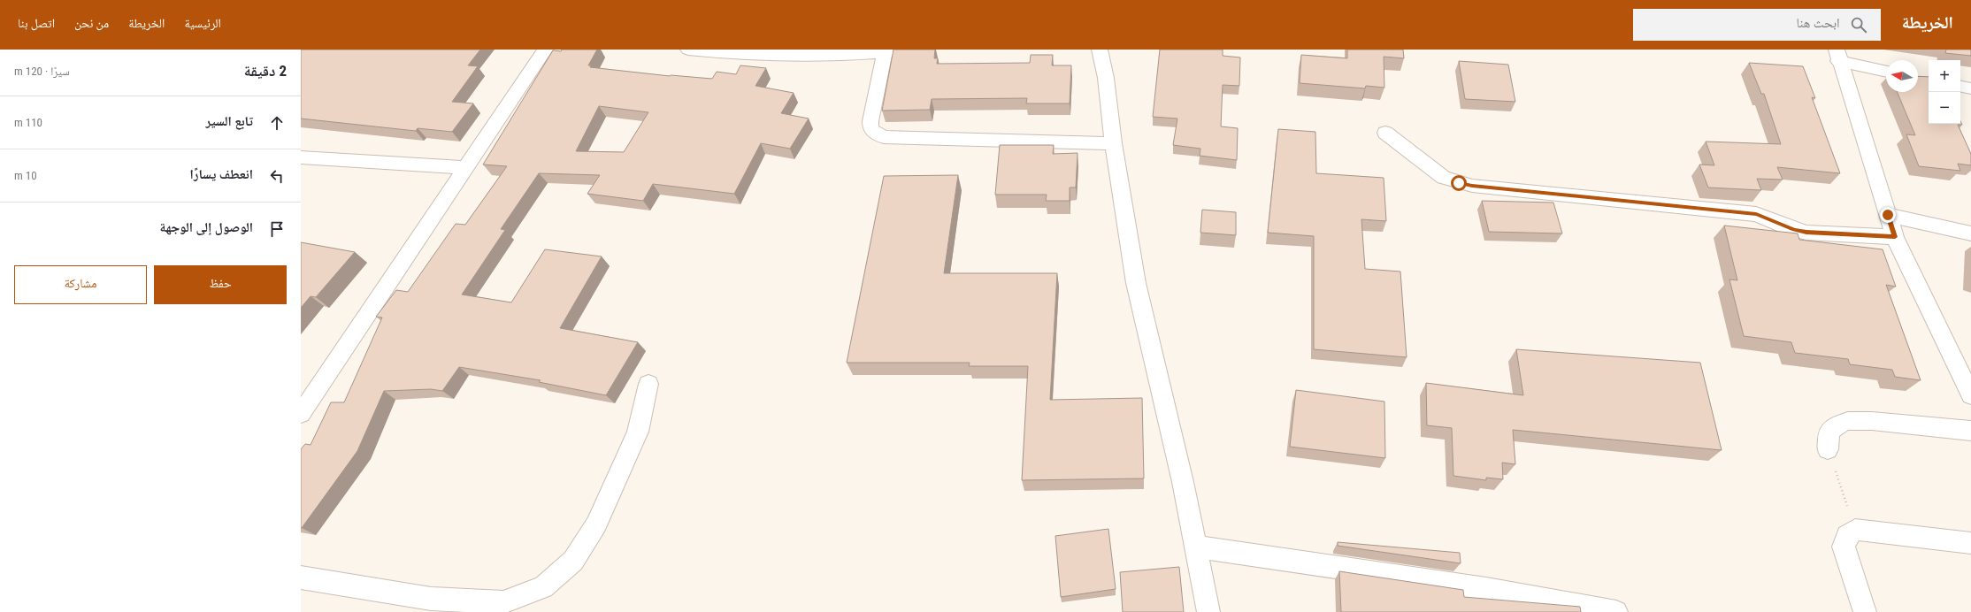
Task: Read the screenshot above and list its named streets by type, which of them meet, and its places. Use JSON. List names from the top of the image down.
{
  "north": "left",
  "page": {
    "header": "الخريطة",
    "search": "ابحث هنا",
    "nav": [
      "الرئيسية",
      "الخريطة",
      "من نحن",
      "اتصل بنا"
    ],
    "heading": ["2 دقيقة", "سيرًا · 120 m"],
    "map_buttons": ["+", "−"],
    "list": [
      ["تابع السير", "110 m"],
      ["انعطف يسارًا", "10 m"],
      "الوصول إلى الوجهة"
    ],
    "buttons": ["حفظ", "مشاركة"]
  }
}
